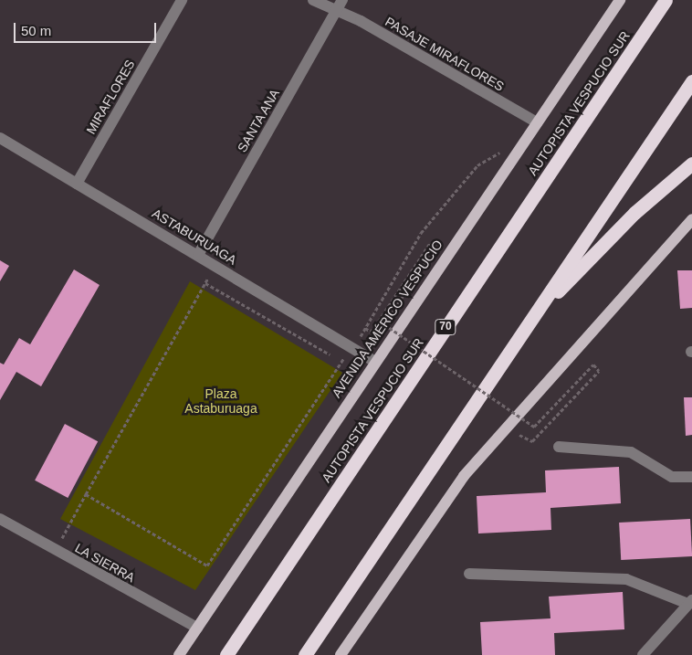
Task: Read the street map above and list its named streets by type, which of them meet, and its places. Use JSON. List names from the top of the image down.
{
  "streets": {
    "highway": ["AUTOPISTA VESPUCIO SUR", "70"],
    "main road": ["AVENIDA AMÉRICO VESPUCIO"],
    "street": [
      "PASAJE MIRAFLORES",
      "MIRAFLORES",
      "SANTA ANA",
      "ASTABURUAGA",
      "LA SIERRA"
    ]
  },
  "crossings": [
    ["PASAJE MIRAFLORES", "SANTA ANA"],
    ["PASAJE MIRAFLORES", "AVENIDA AMÉRICO VESPUCIO"],
    ["MIRAFLORES", "ASTABURUAGA"],
    ["SANTA ANA", "ASTABURUAGA"],
    ["ASTABURUAGA", "AVENIDA AMÉRICO VESPUCIO"],
    ["AVENIDA AMÉRICO VESPUCIO", "LA SIERRA"]
  ],
  "parks": ["Plaza Astaburuaga"],
  "scale_bar": "50 m"
}
